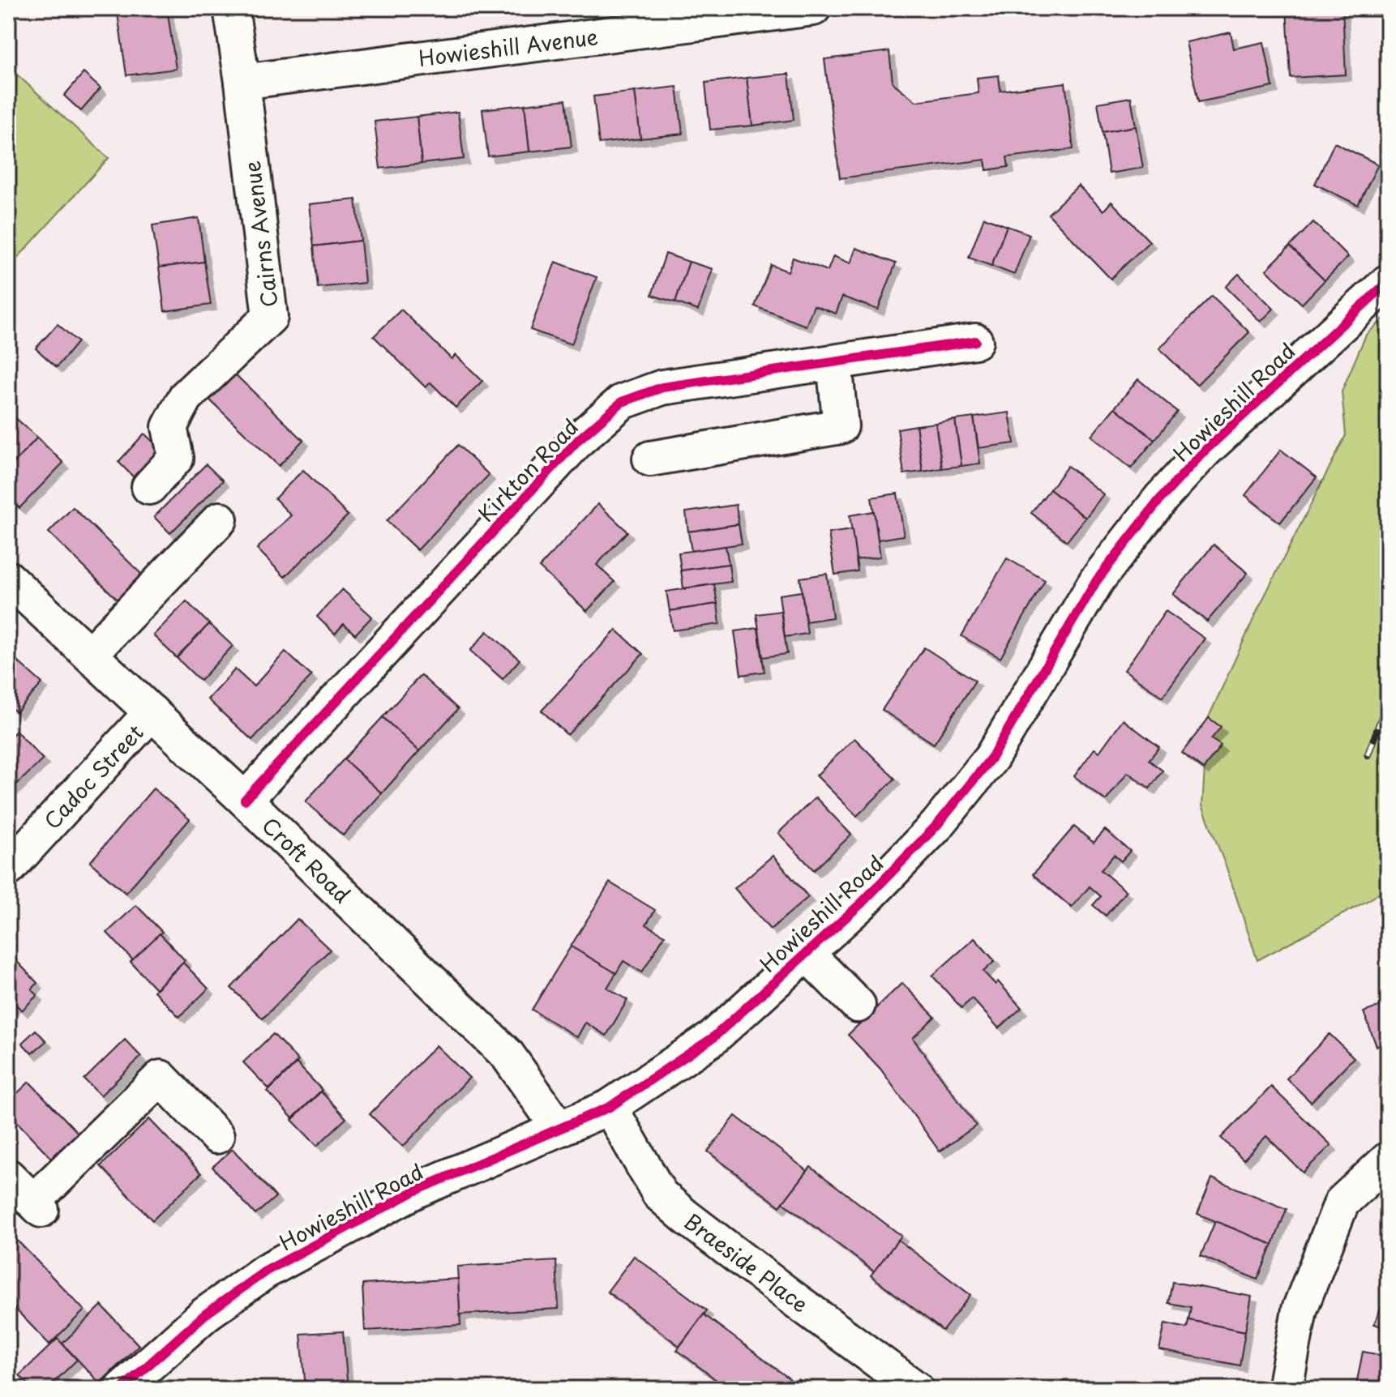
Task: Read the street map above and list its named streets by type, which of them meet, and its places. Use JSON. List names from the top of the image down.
{
  "streets": {
    "street": [
      "Howieshill Avenue",
      "Cairns Avenue",
      "Howieshill Road",
      "Kirkton Road",
      "Cadoc Street",
      "Croft Road",
      "Braeside Place"
    ]
  },
  "crossings": [
    ["Howieshill Avenue", "Cairns Avenue"],
    ["Howieshill Road", "Croft Road"],
    ["Howieshill Road", "Braeside Place"],
    ["Kirkton Road", "Croft Road"],
    ["Cadoc Street", "Croft Road"]
  ]
}
